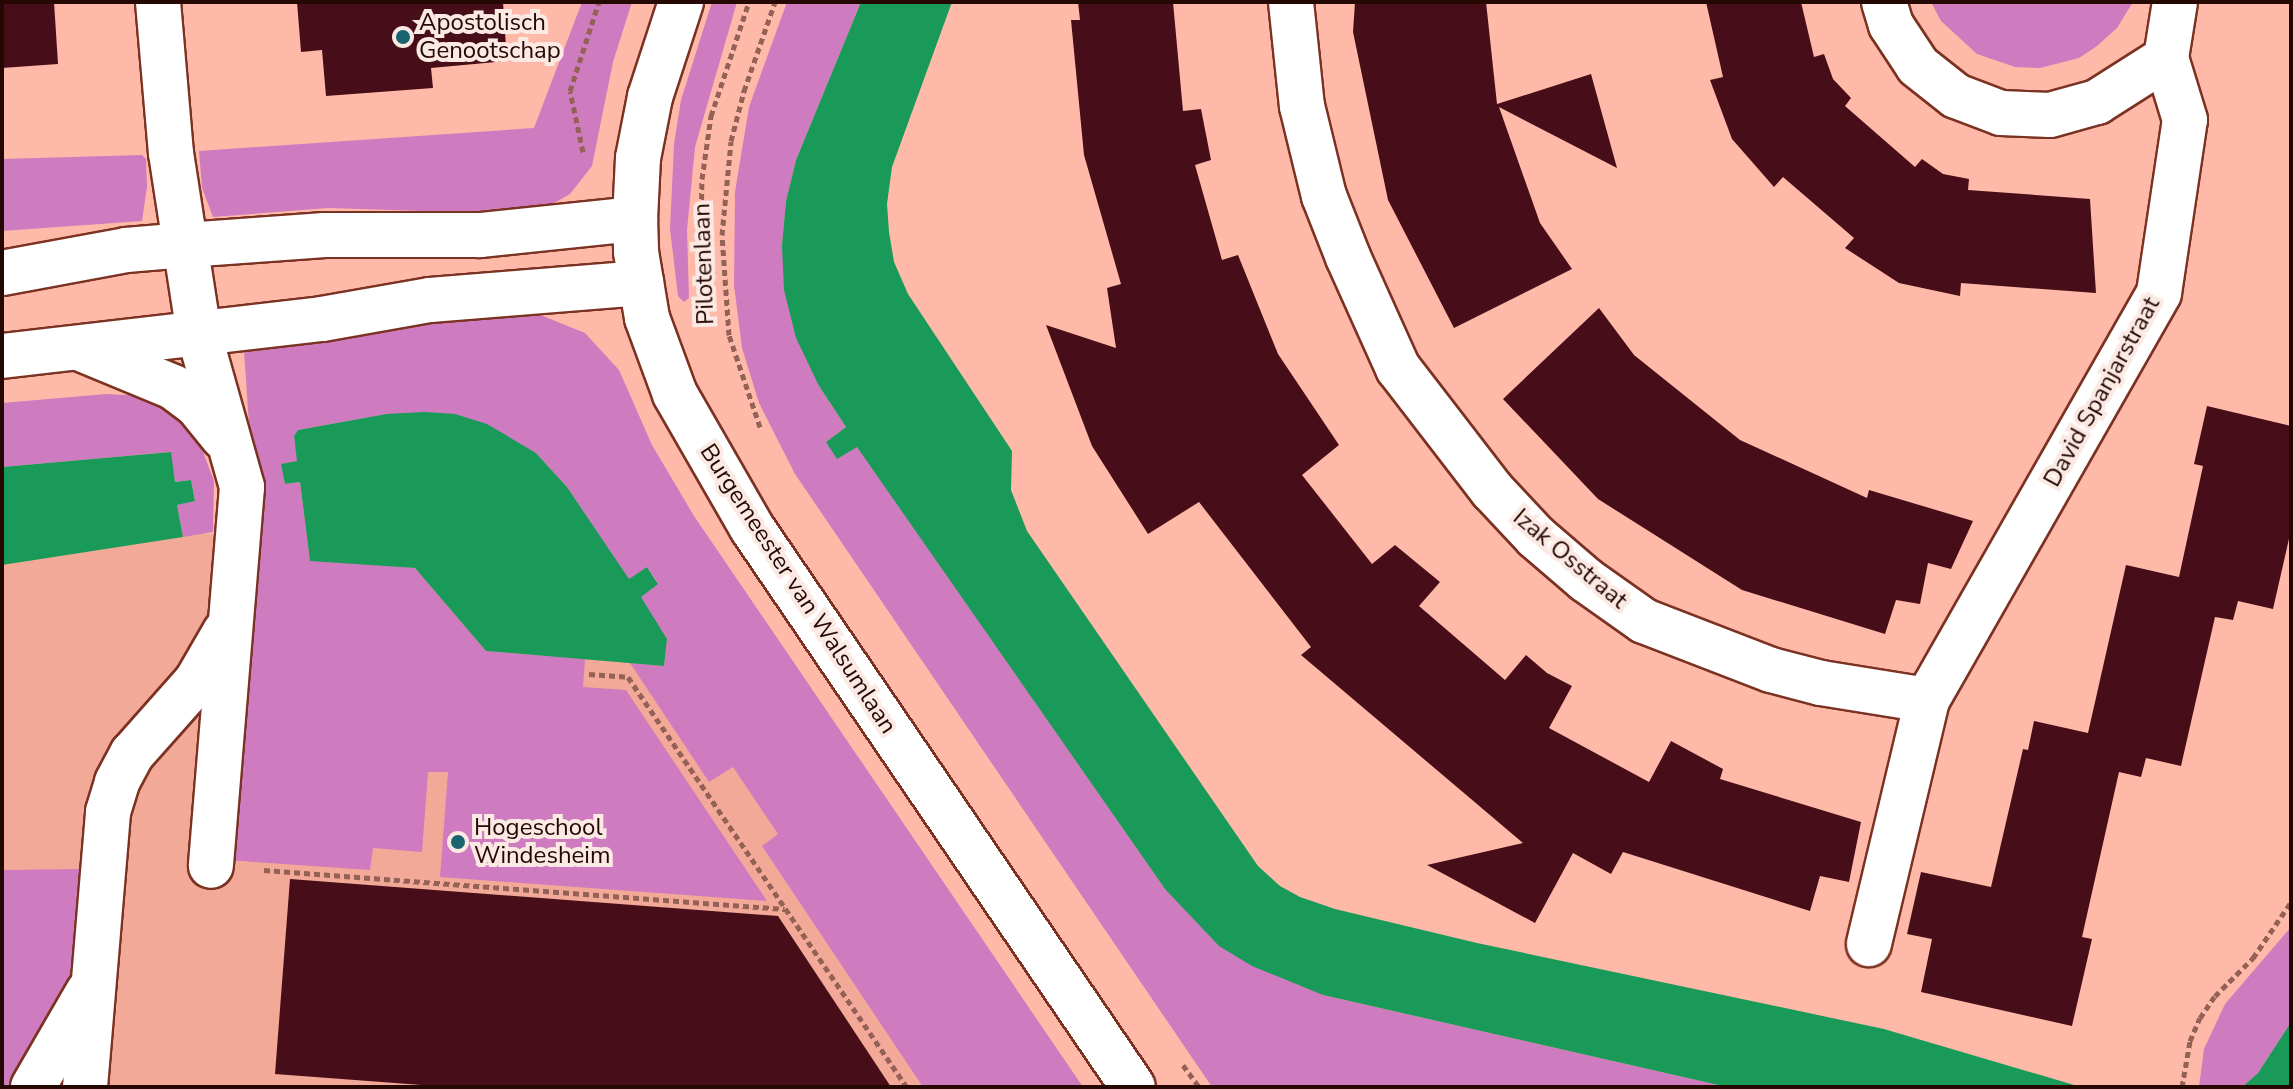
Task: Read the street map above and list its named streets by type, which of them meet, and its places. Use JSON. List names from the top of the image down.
{
  "streets": {
    "street": ["David Spanjarstraat", "Izak Osstraat", "Burgemeester van Walsumlaan"],
    "path": ["Pilotenlaan"]
  },
  "crossings": [
    ["David Spanjarstraat", "Izak Osstraat"]
  ],
  "places": ["Apostolisch Genootschap", "Hogeschool Windesheim"]
}
